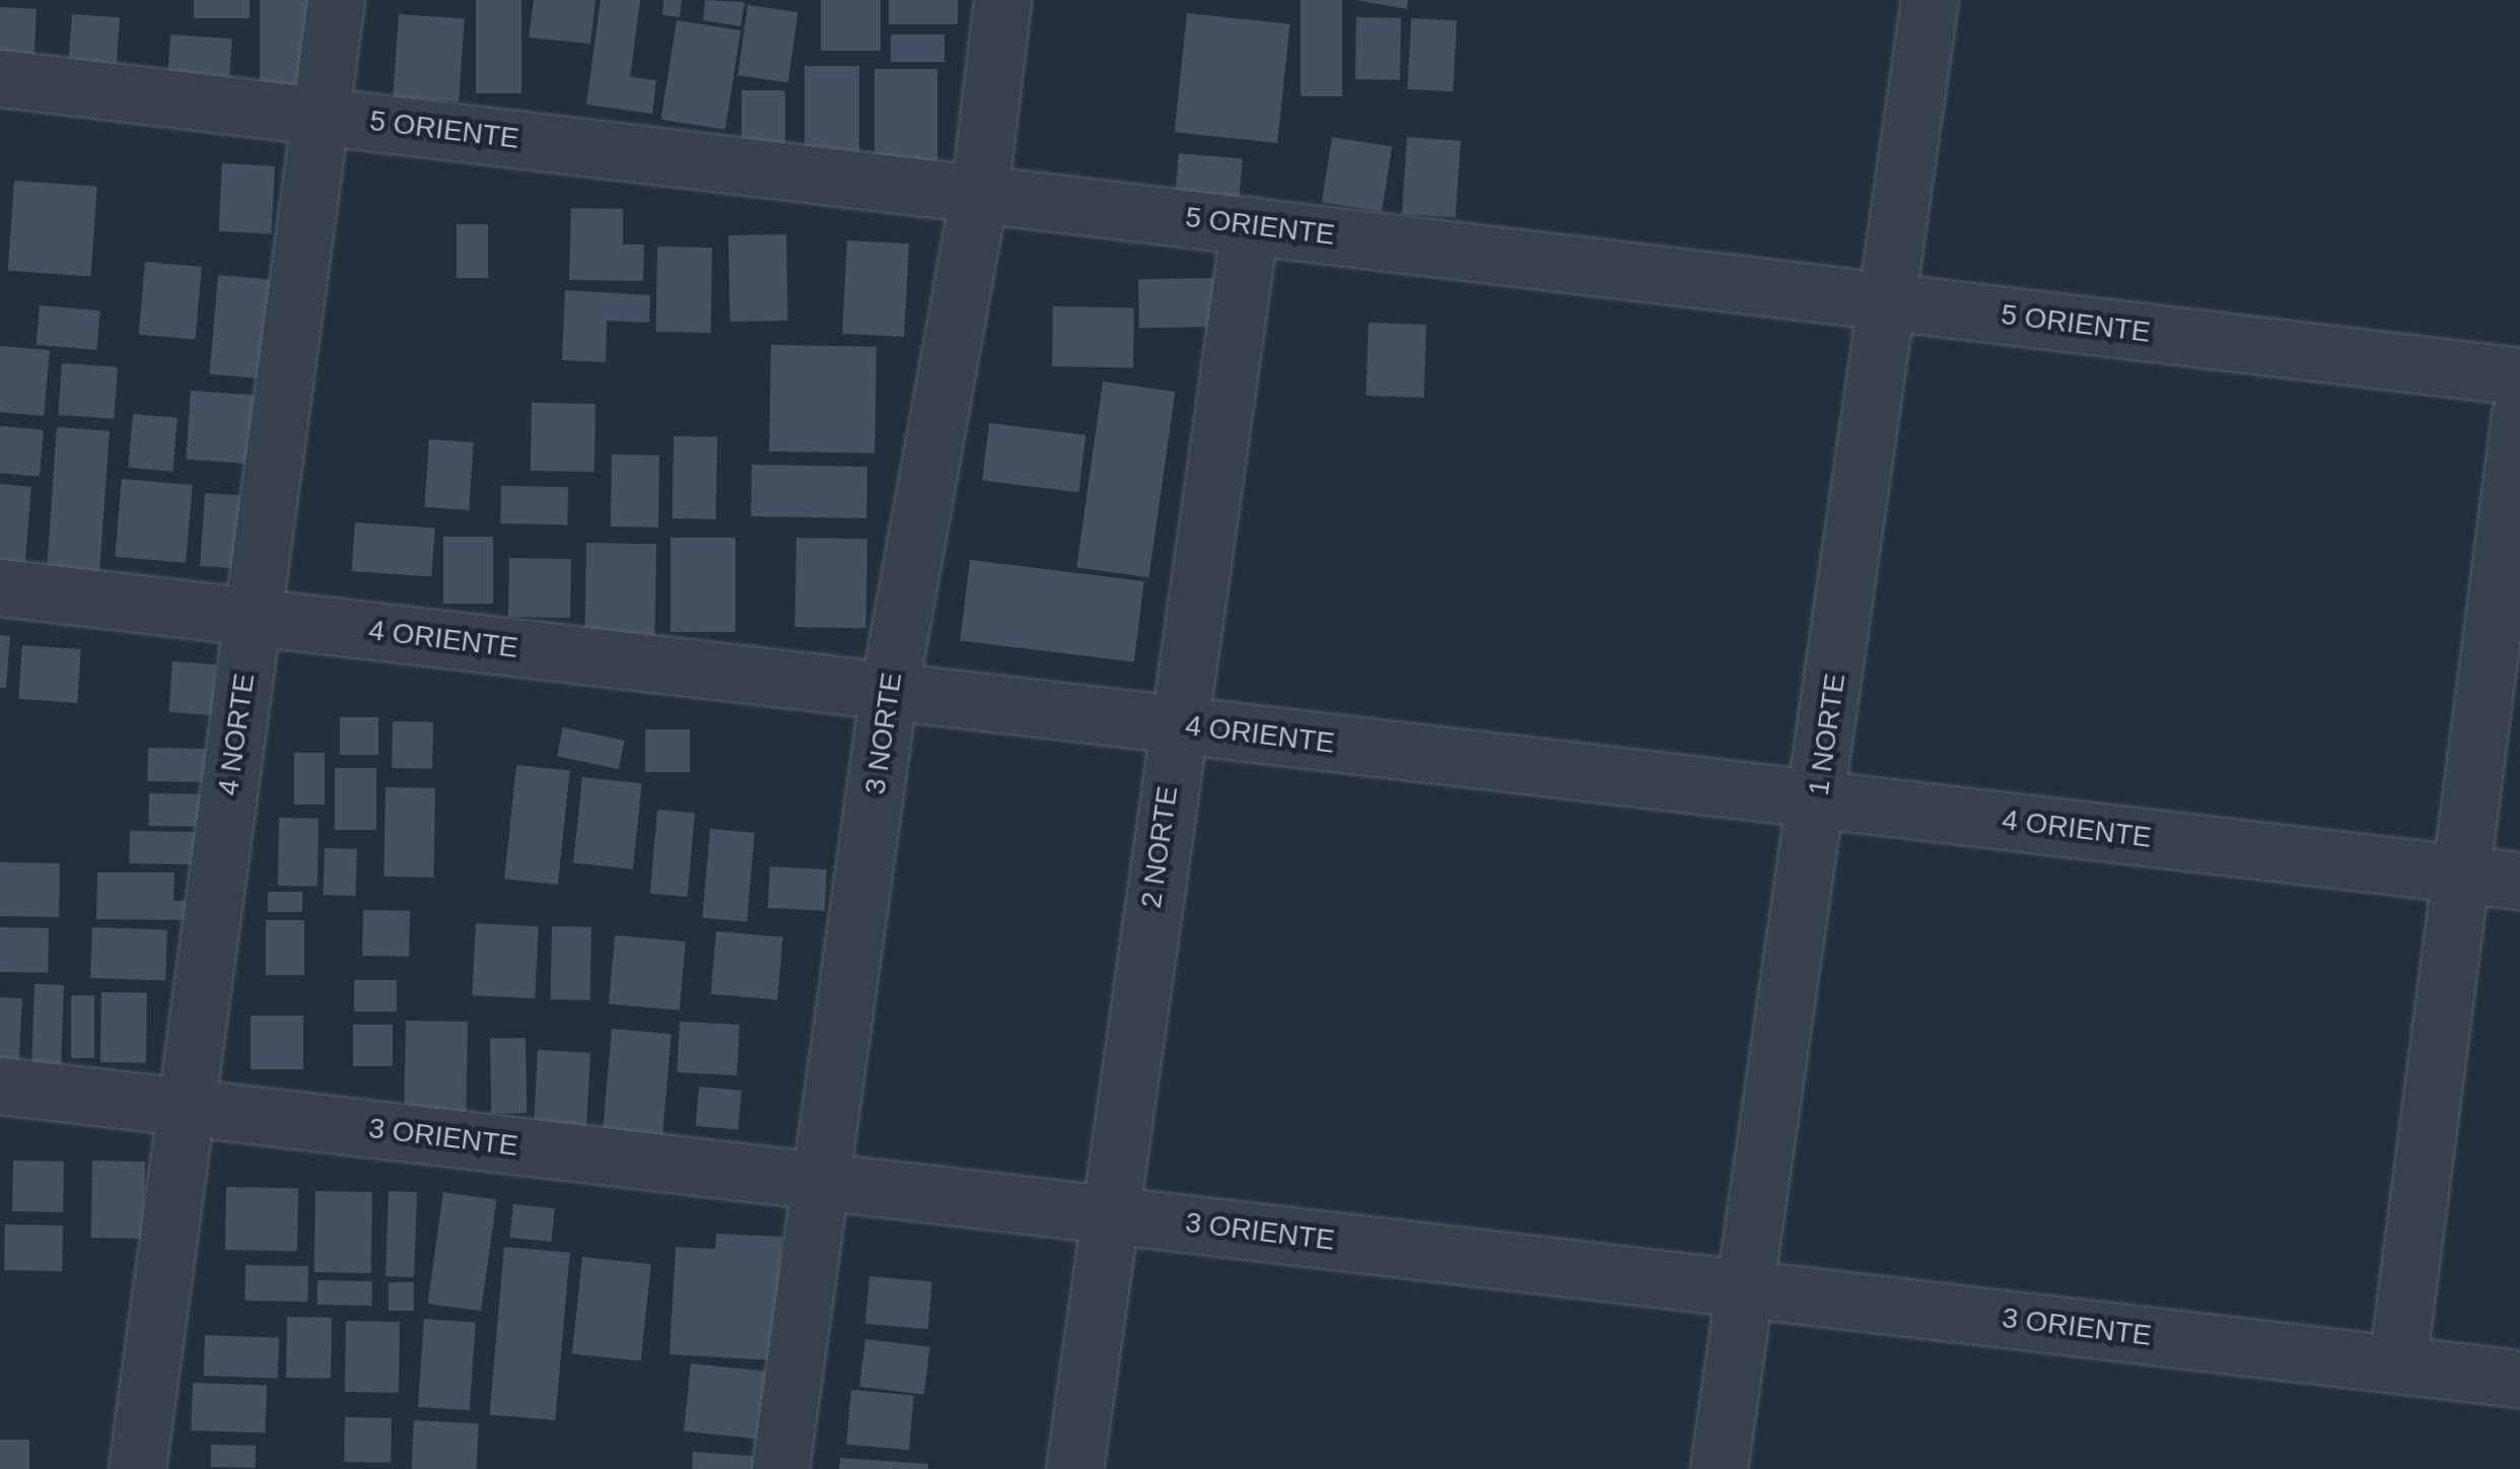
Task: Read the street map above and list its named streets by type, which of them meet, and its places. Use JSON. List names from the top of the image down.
{
  "streets": {
    "street": [
      "5 ORIENTE",
      "4 ORIENTE",
      "3 NORTE",
      "4 NORTE",
      "1 NORTE",
      "2 NORTE",
      "3 ORIENTE"
    ]
  },
  "crossings": [
    ["5 ORIENTE", "3 NORTE"],
    ["5 ORIENTE", "4 NORTE"],
    ["5 ORIENTE", "1 NORTE"],
    ["5 ORIENTE", "2 NORTE"],
    ["4 ORIENTE", "3 NORTE"],
    ["4 ORIENTE", "4 NORTE"],
    ["4 ORIENTE", "1 NORTE"],
    ["4 ORIENTE", "2 NORTE"],
    ["3 NORTE", "3 ORIENTE"],
    ["4 NORTE", "3 ORIENTE"],
    ["1 NORTE", "3 ORIENTE"],
    ["2 NORTE", "3 ORIENTE"]
  ]
}
